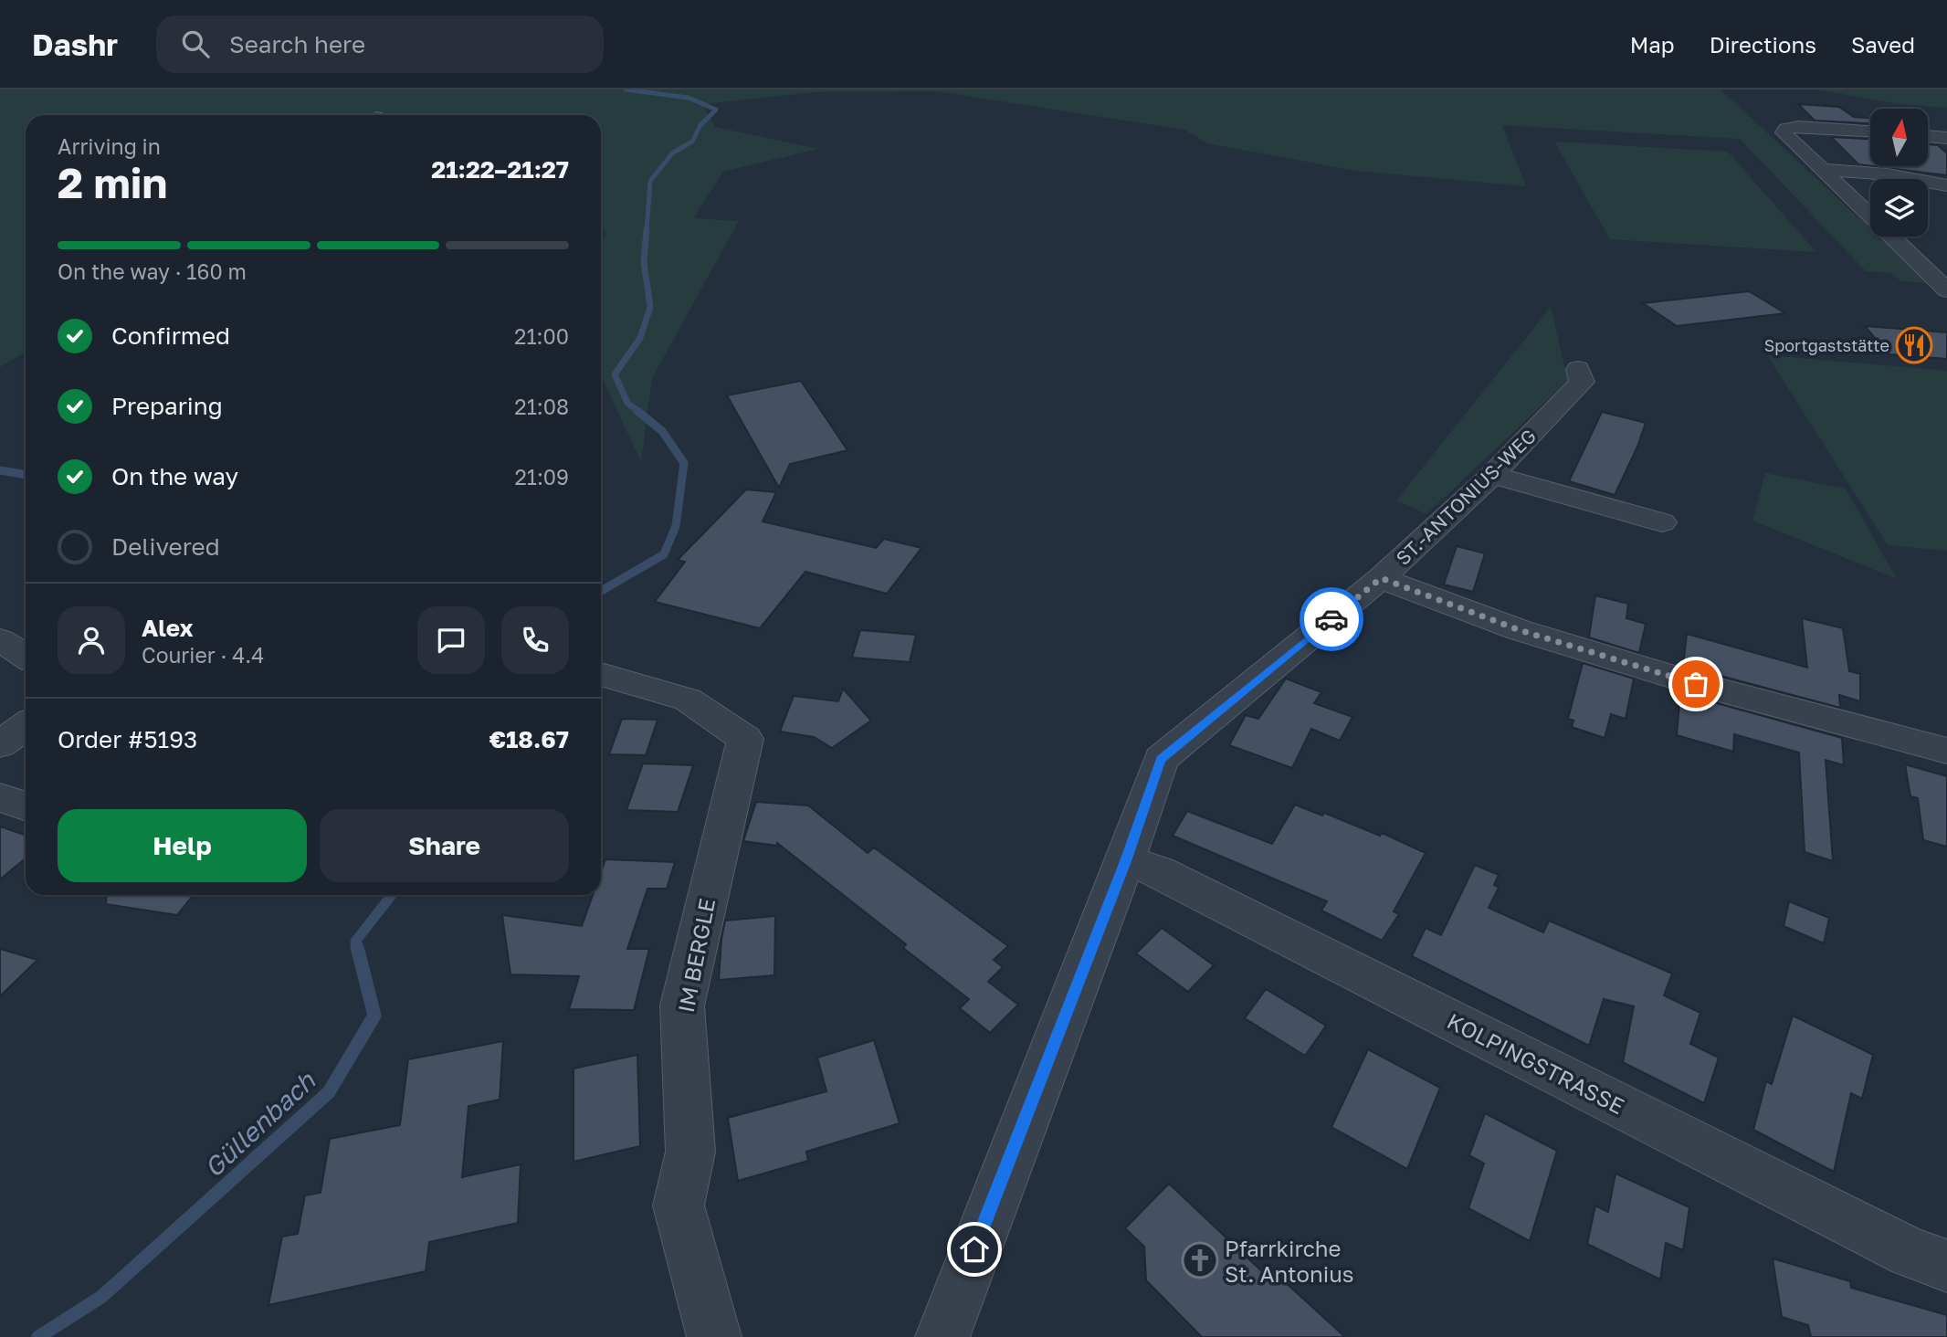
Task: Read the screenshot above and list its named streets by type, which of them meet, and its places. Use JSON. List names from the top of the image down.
{
  "streets": {
    "street": ["ST.-ANTONIUS-WEG", "IM BERGLE", "KOLPINGSTRASSE"]
  },
  "crossings": [
    ["ST.-ANTONIUS-WEG", "KOLPINGSTRASSE"]
  ],
  "water": ["Güllenbach"],
  "places": {
    "restaurant": ["Sportgaststätte"],
    "church": ["Pfarrkirche St. Antonius"]
  },
  "north": "top",
  "page": {
    "header": "Dashr",
    "search": "Search here",
    "nav": ["Map", "Directions", "Saved"],
    "heading": ["2 min", "Arriving in", "21:22–21:27"],
    "panel": [
      "Alex",
      "Courier · 4.4",
      "Order #5193",
      "€18.67"
    ],
    "bar": "On the way · 160 m",
    "list": [
      ["Confirmed", "21:00"],
      ["Preparing", "21:08"],
      ["On the way", "21:09"],
      "Delivered"
    ],
    "buttons": ["Help", "Share"]
  }
}
